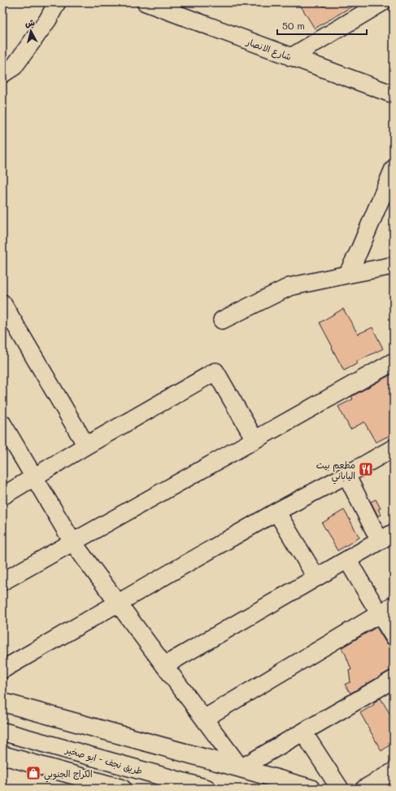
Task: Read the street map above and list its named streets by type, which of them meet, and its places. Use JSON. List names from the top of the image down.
{
  "streets": {
    "main road": ["طريق نجف - ابو صخير"],
    "street": ["شارع الانصار"]
  },
  "places": {
    "restaurant": ["مطعم بيت الياباني"],
    "shop": ["الكراج الجنوبي"]
  },
  "scale_bar": "50 m",
  "north": "top"
}
